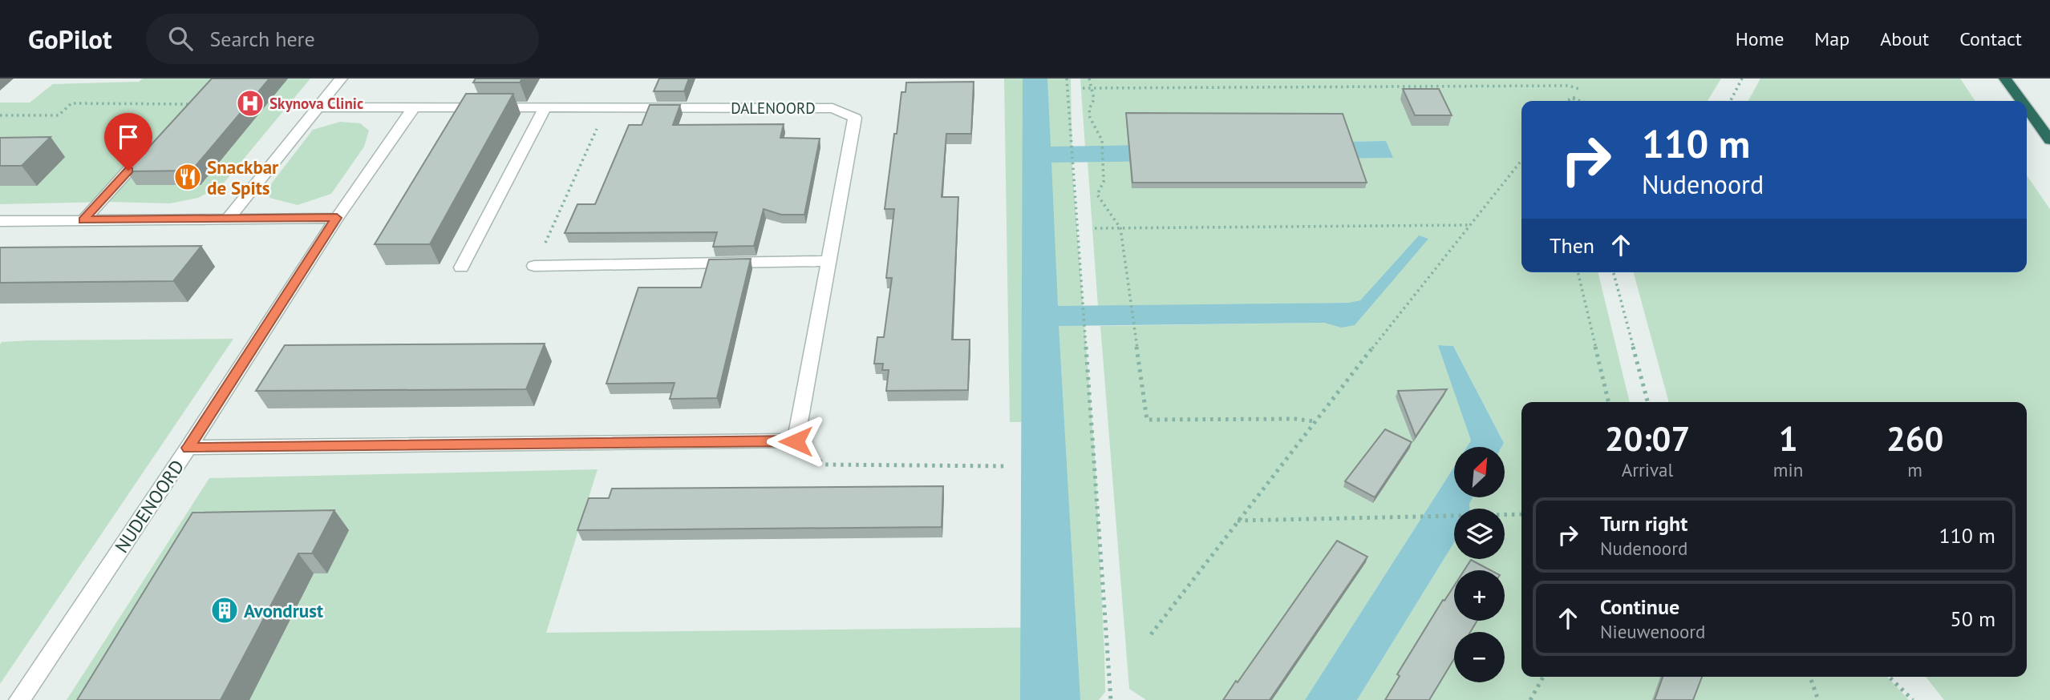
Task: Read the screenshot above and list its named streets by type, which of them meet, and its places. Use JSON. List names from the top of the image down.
{
  "streets": {
    "street": ["DALENOORD", "NUDENOORD"]
  },
  "crossings": [
    ["DALENOORD", "NUDENOORD"]
  ],
  "places": {
    "hospital": ["Skynova Clinic"],
    "restaurant": ["Snackbar de Spits"],
    "building": ["Avondrust"]
  },
  "north": "top right",
  "page": {
    "header": "GoPilot",
    "search": "Search here",
    "nav": [
      "Home",
      "Map",
      "About",
      "Contact"
    ],
    "turn": ["110 m", "Nudenoord"],
    "then": "Then",
    "eta": [
      "20:07",
      "Arrival",
      "1",
      "min",
      "260",
      "m"
    ],
    "map_buttons": ["+", "−"],
    "list": [
      {
        "name": "Turn right",
        "note": "Nudenoord",
        "value": "110 m"
      },
      {
        "name": "Continue",
        "note": "Nieuwenoord",
        "value": "50 m"
      }
    ]
  }
}
